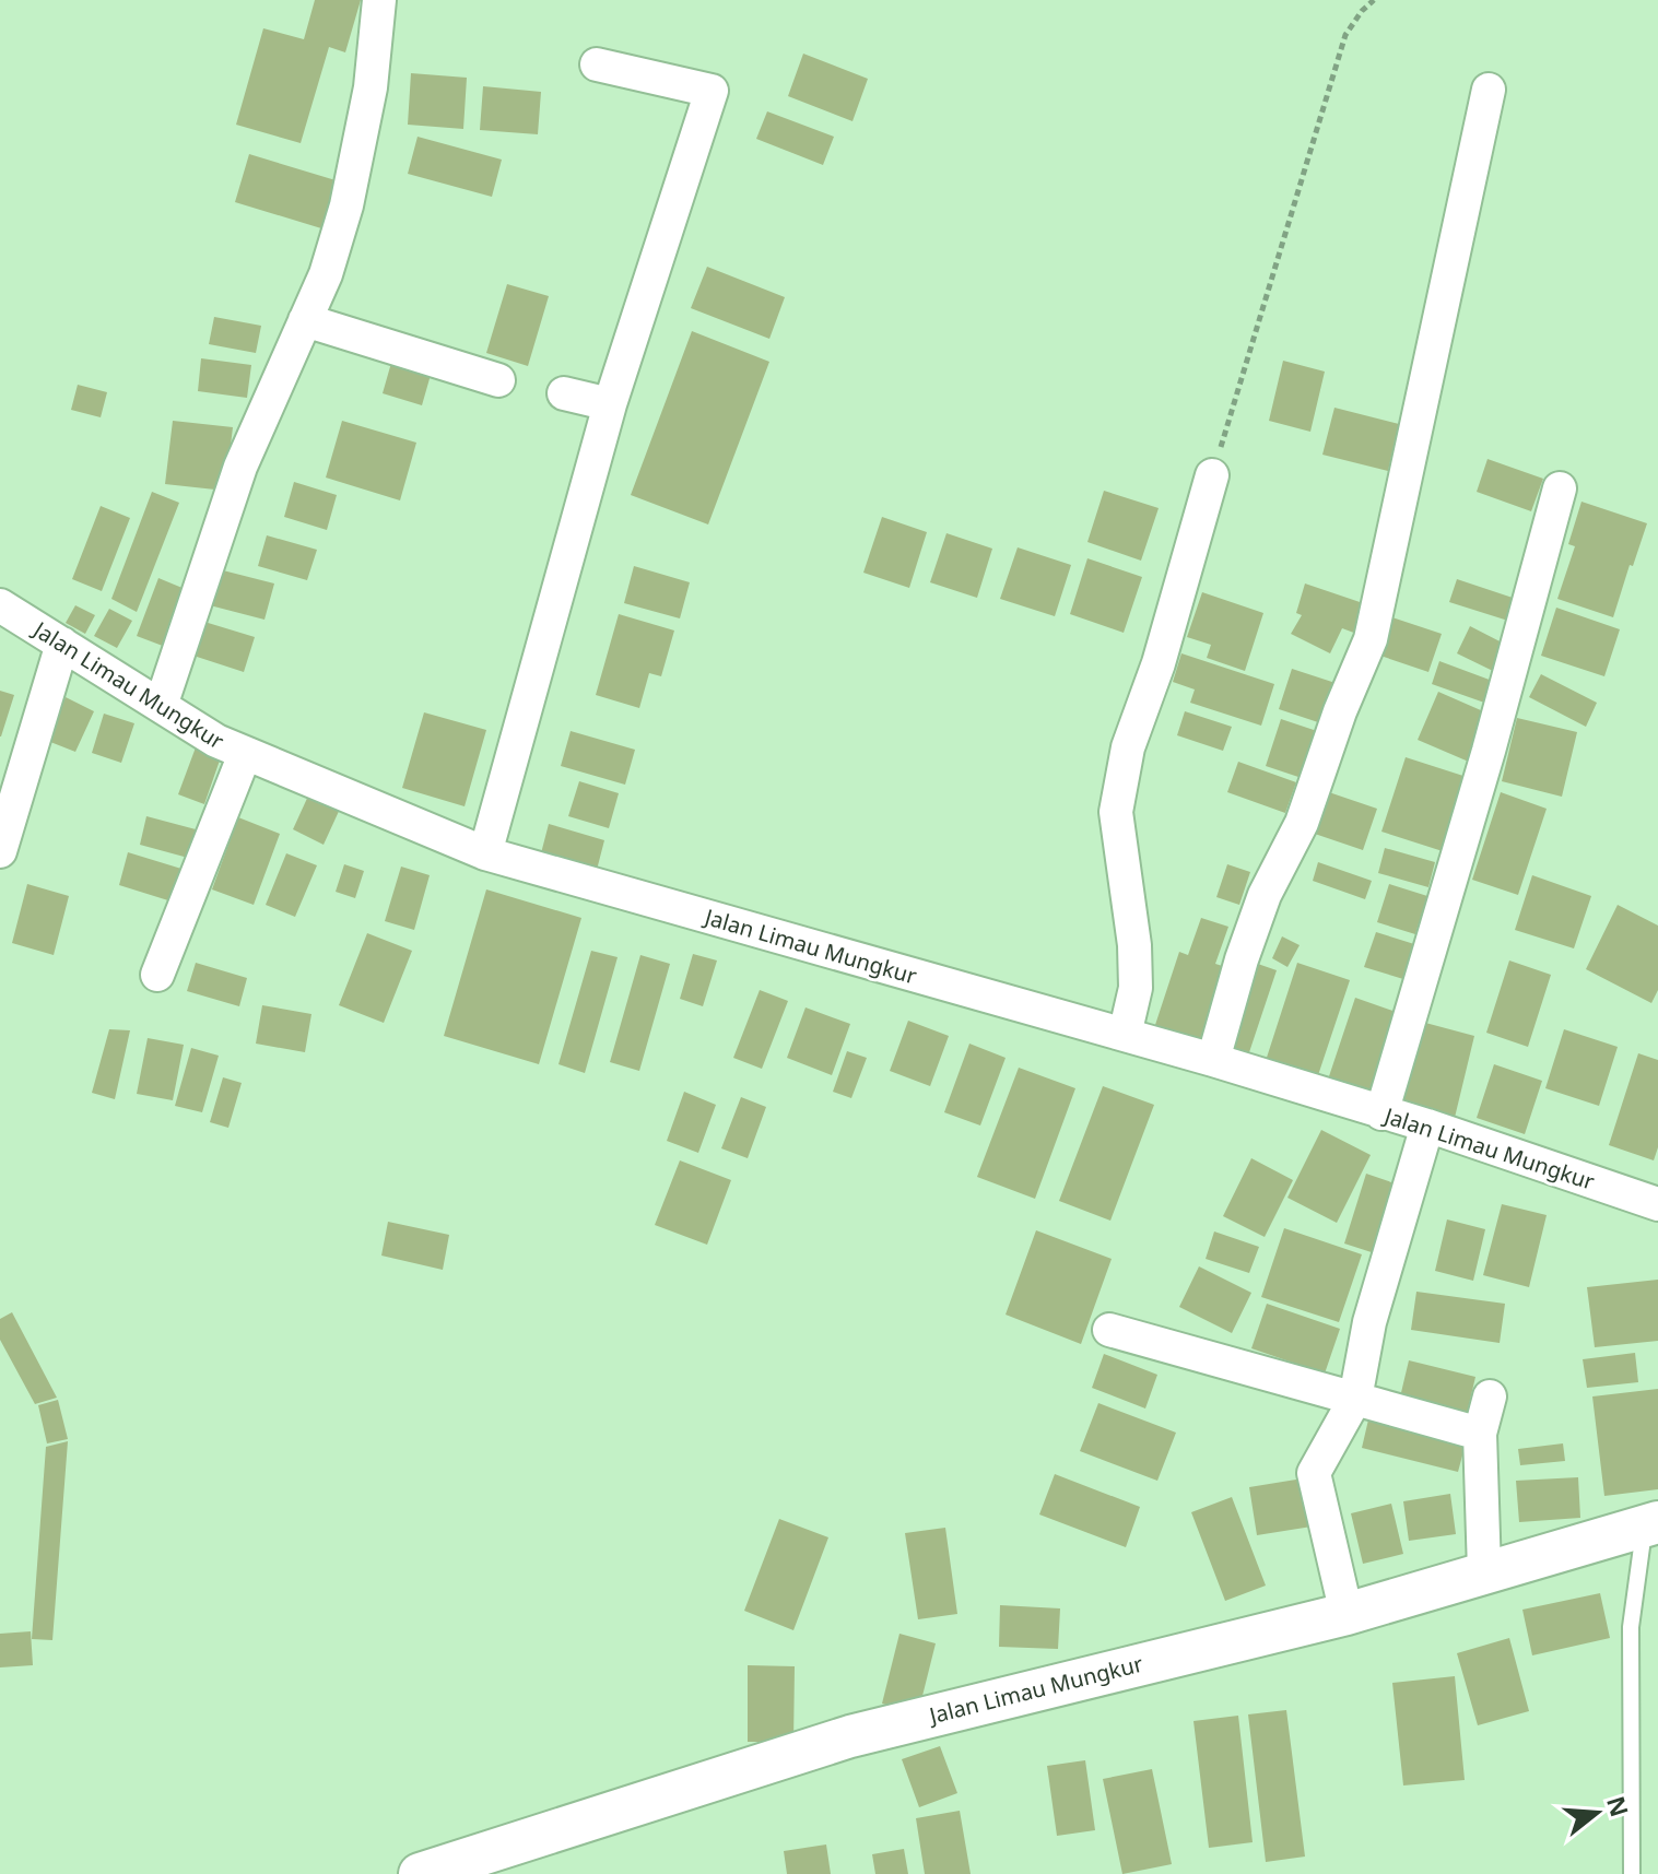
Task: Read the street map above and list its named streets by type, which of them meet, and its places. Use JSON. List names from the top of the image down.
{
  "streets": {
    "street": ["Jalan Limau Mungkur"]
  },
  "north": "right"
}
